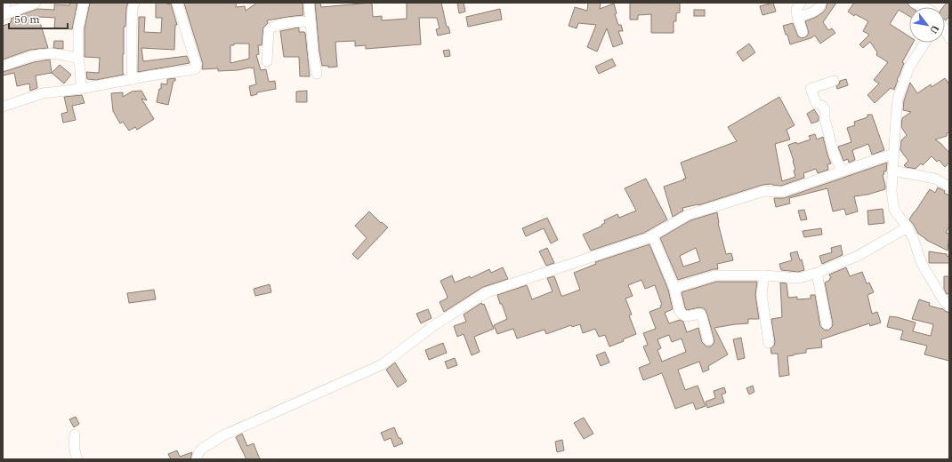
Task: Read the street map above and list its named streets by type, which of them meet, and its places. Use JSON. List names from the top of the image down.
{
  "scale_bar": "50 m",
  "north": "bottom right"
}
